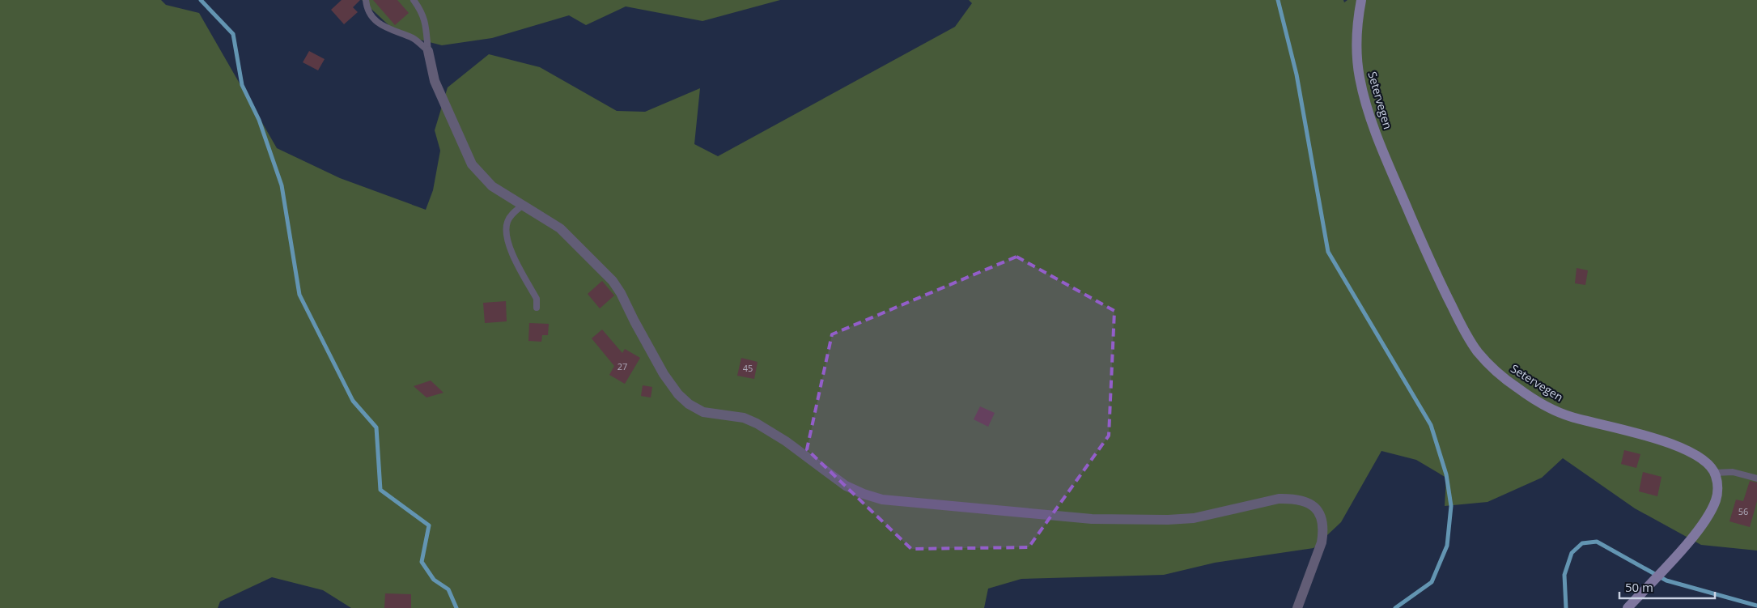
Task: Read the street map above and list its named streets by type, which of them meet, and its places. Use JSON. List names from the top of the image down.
{
  "streets": {
    "main road": ["Setervegen"]
  },
  "house_numbers": ["27", "45", "56"],
  "scale_bar": "50 m"
}
